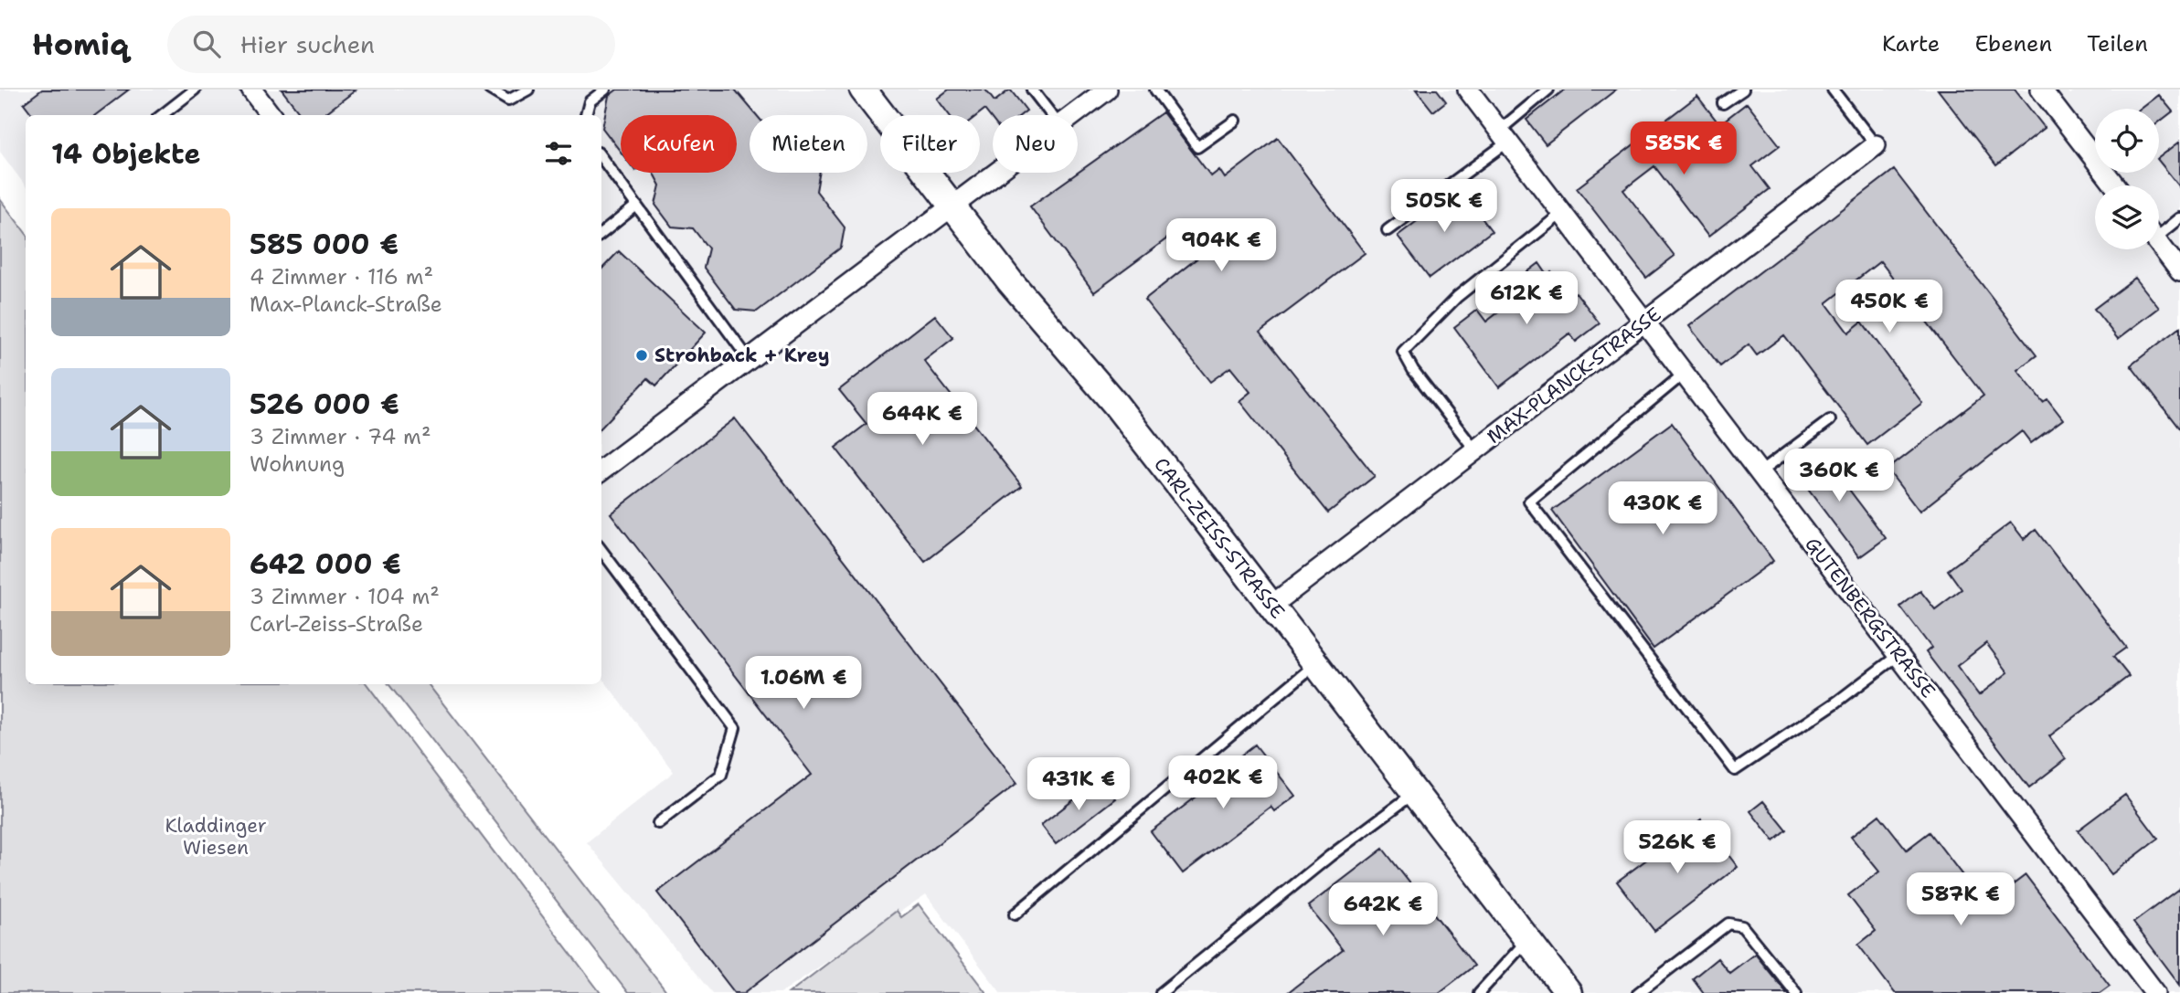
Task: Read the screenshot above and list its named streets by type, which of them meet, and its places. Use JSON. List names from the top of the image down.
{
  "streets": {
    "main road": ["CARL-ZEISS-STRASSE"],
    "street": ["MAX-PLANCK-STRASSE", "GUTENBERGSTRASSE"]
  },
  "crossings": [
    ["MAX-PLANCK-STRASSE", "CARL-ZEISS-STRASSE"],
    ["MAX-PLANCK-STRASSE", "GUTENBERGSTRASSE"]
  ],
  "parks": ["Kladdinger Wiesen"],
  "places": ["Strohback + Krey"],
  "page": {
    "header": "Homiq",
    "search": "Hier suchen",
    "nav": ["Karte", "Ebenen", "Teilen"],
    "chip": [
      "Kaufen",
      "Mieten",
      "Filter",
      "Neu"
    ],
    "heading": "14 Objekte",
    "price": [
      "585K €",
      "505K €",
      "904K €",
      "612K €",
      "450K €",
      "644K €",
      "360K €",
      "430K €",
      "1.06M €",
      "402K €",
      "431K €",
      "526K €",
      "587K €",
      "642K €"
    ],
    "list": [
      {
        "name": "585 000 €",
        "note": "4 Zimmer · 116 m² · Max-Planck-Straße"
      },
      {
        "name": "526 000 €",
        "note": "3 Zimmer · 74 m² · Wohnung"
      },
      {
        "name": "642 000 €",
        "note": "3 Zimmer · 104 m² · Carl-Zeiss-Straße"
      }
    ]
  }
}
